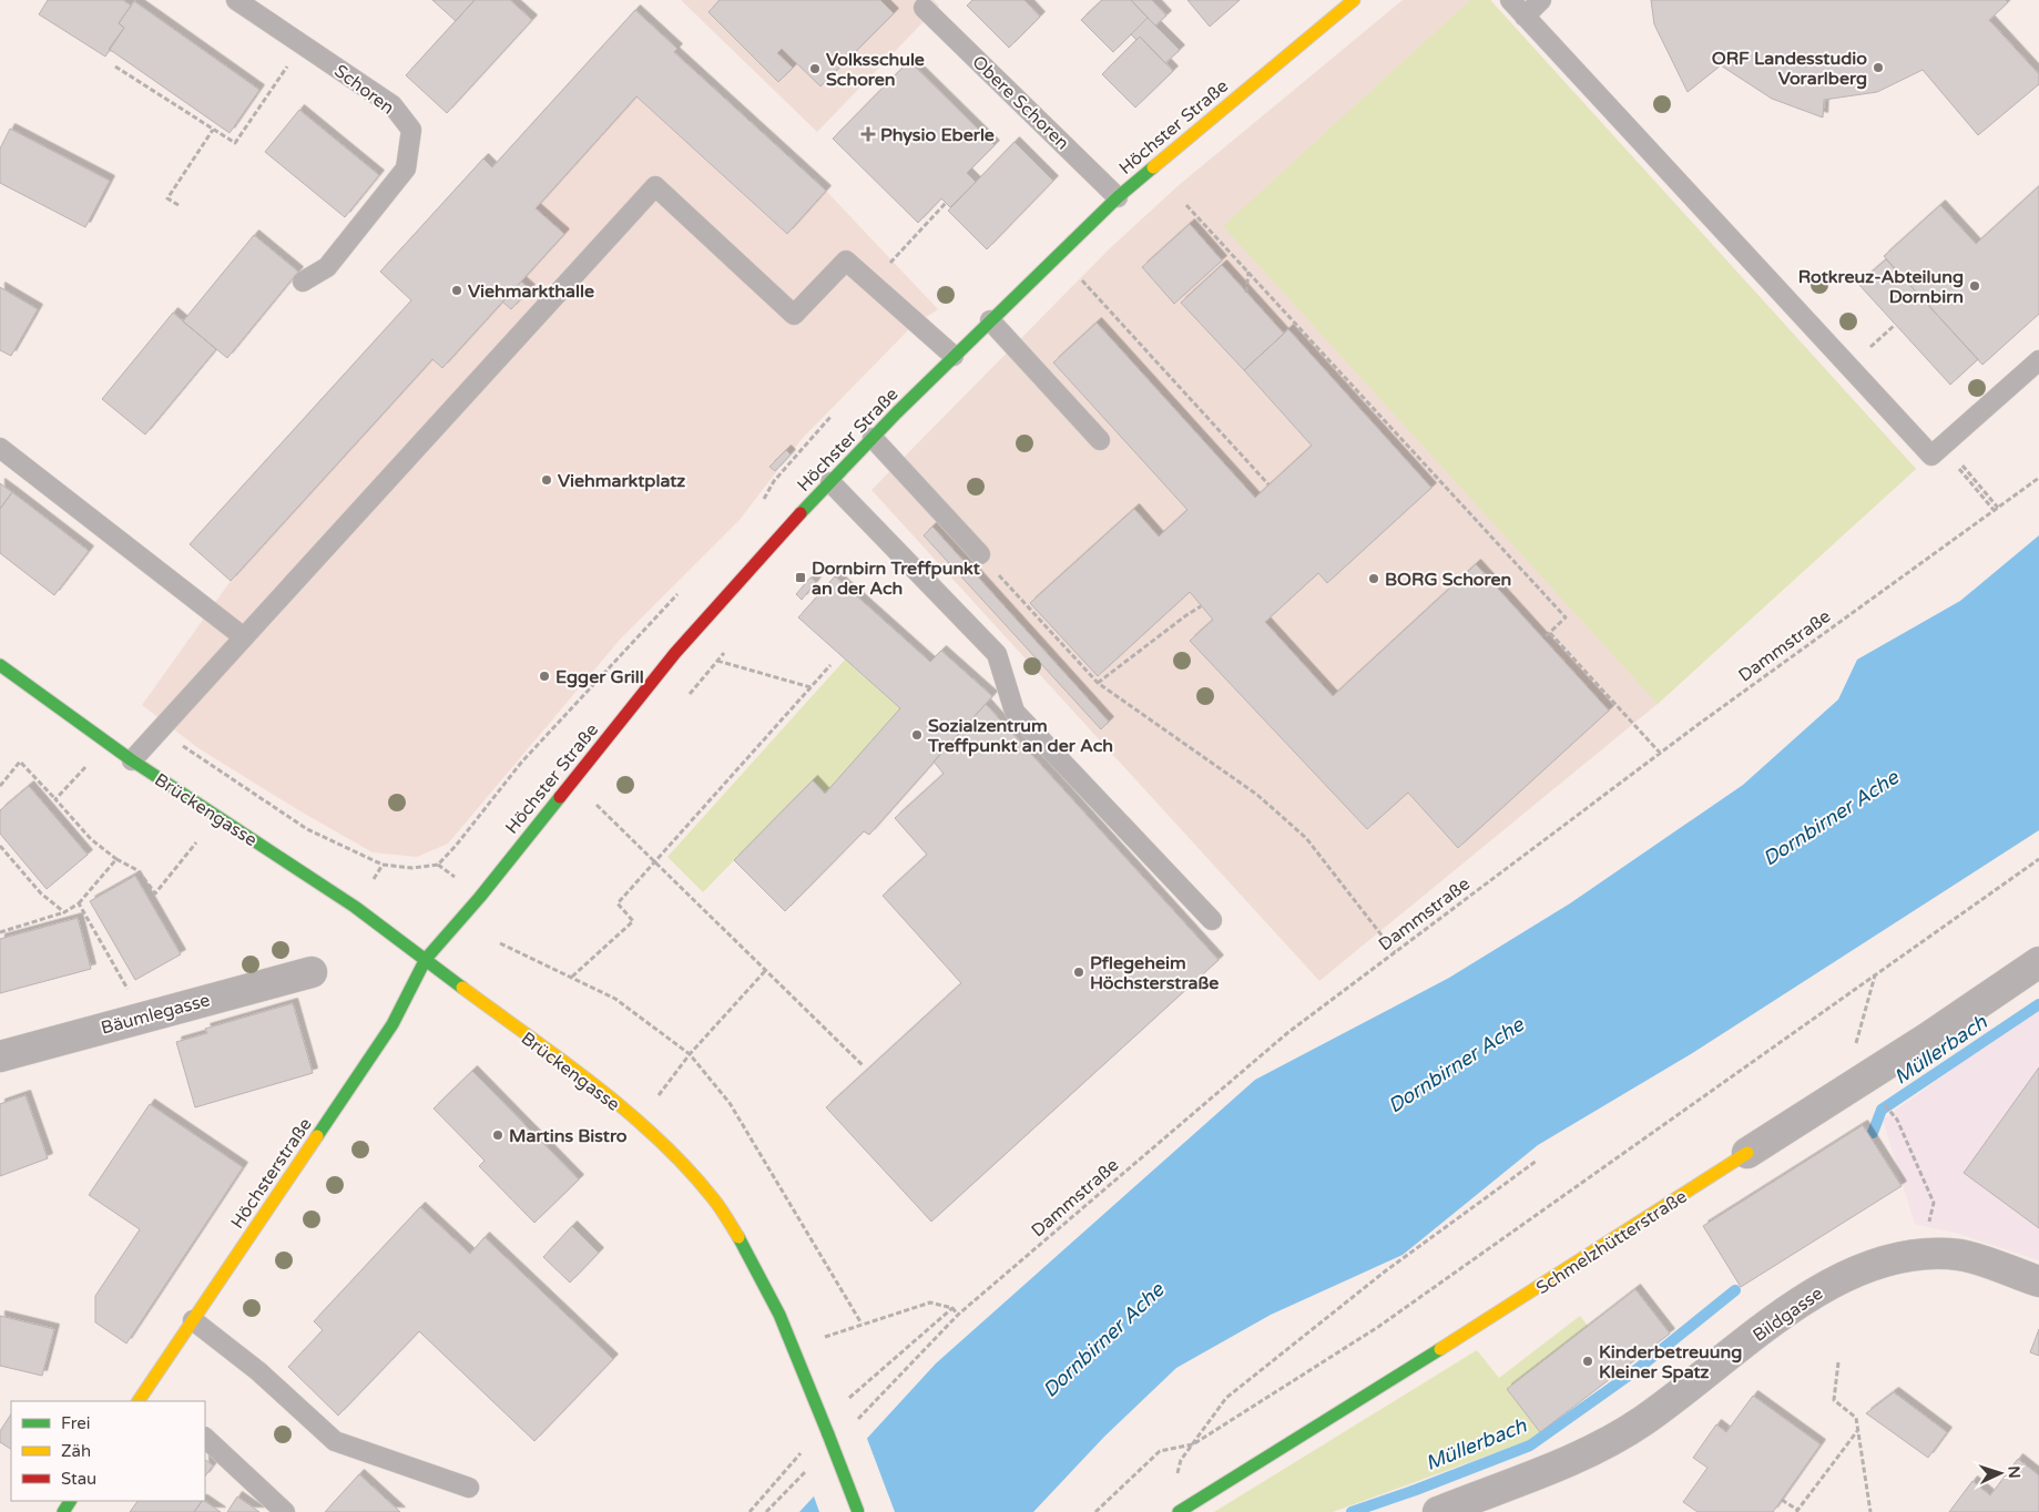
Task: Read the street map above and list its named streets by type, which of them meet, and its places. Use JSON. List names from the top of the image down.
{
  "streets": {
    "street": [
      "Höchster Straße",
      "Brückengasse",
      "Bäumlegasse",
      "Höchsterstraße",
      "Schmelzhütterstraße",
      "Bildgasse"
    ],
    "lane": ["Schoren", "Obere Schoren"],
    "path": ["Dammstraße"]
  },
  "crossings": [
    ["Obere Schoren", "Höchster Straße"],
    ["Höchster Straße", "Brückengasse"],
    ["Höchster Straße", "Höchsterstraße"],
    ["Brückengasse", "Höchsterstraße"]
  ],
  "water": ["Dornbirner Ache", "Müllerbach"],
  "places": {
    "other": [
      "ORF Landesstudio Vorarlberg",
      "Volksschule Schoren",
      "Rotkreuz-Abteilung Dornbirn",
      "Viehmarkthalle",
      "Viehmarktplatz",
      "BORG Schoren",
      "Egger Grill",
      "Sozialzentrum Treffpunkt an der Ach",
      "Pflegeheim Höchsterstraße",
      "Martins Bistro",
      "Kinderbetreuung Kleiner Spatz"
    ],
    "health": ["Physio Eberle"],
    "transit": ["Dornbirn Treffpunkt an der Ach"]
  },
  "legend": ["Frei", "Zäh", "Stau"],
  "north": "right"
}
